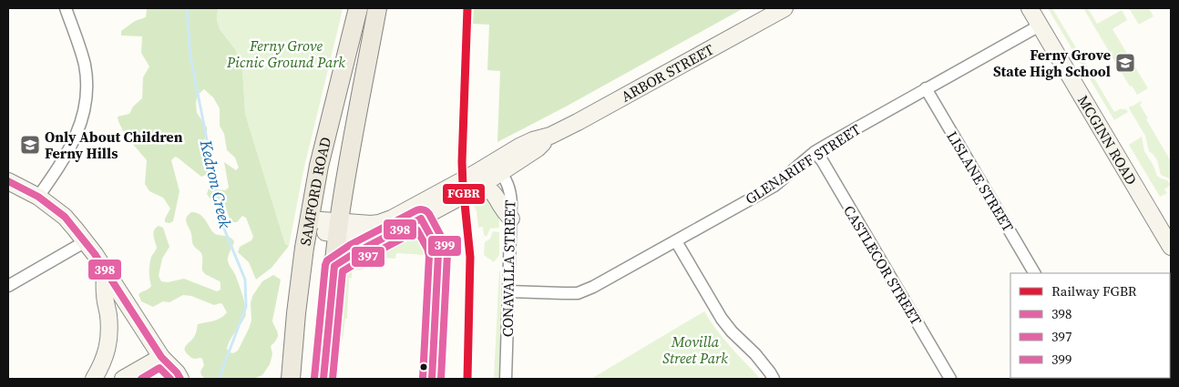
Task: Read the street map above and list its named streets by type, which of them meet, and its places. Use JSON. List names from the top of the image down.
{
  "streets": {
    "main road": ["SAMFORD ROAD"],
    "street": [
      "ARBOR STREET",
      "MCGINN ROAD",
      "GLENARIFF STREET",
      "LISLANE STREET",
      "CASTLECOR STREET",
      "CONAVALLA STREET"
    ]
  },
  "crossings": [
    ["ARBOR STREET", "SAMFORD ROAD"],
    ["ARBOR STREET", "CONAVALLA STREET"],
    ["MCGINN ROAD", "GLENARIFF STREET"],
    ["GLENARIFF STREET", "LISLANE STREET"],
    ["GLENARIFF STREET", "CASTLECOR STREET"],
    ["GLENARIFF STREET", "CONAVALLA STREET"]
  ],
  "water": ["Kedron Creek"],
  "parks": ["Ferny Grove Picnic Ground Park", "Movilla Street Park"],
  "places": {
    "school or university": ["Ferny Grove State High School", "Only About Children Ferny Hills"]
  },
  "lines": [
    "rail line FGBR",
    "transit line 398",
    "transit line 399",
    "transit line 397"
  ],
  "legend": [
    "Railway FGBR",
    "398",
    "397",
    "399"
  ]
}
